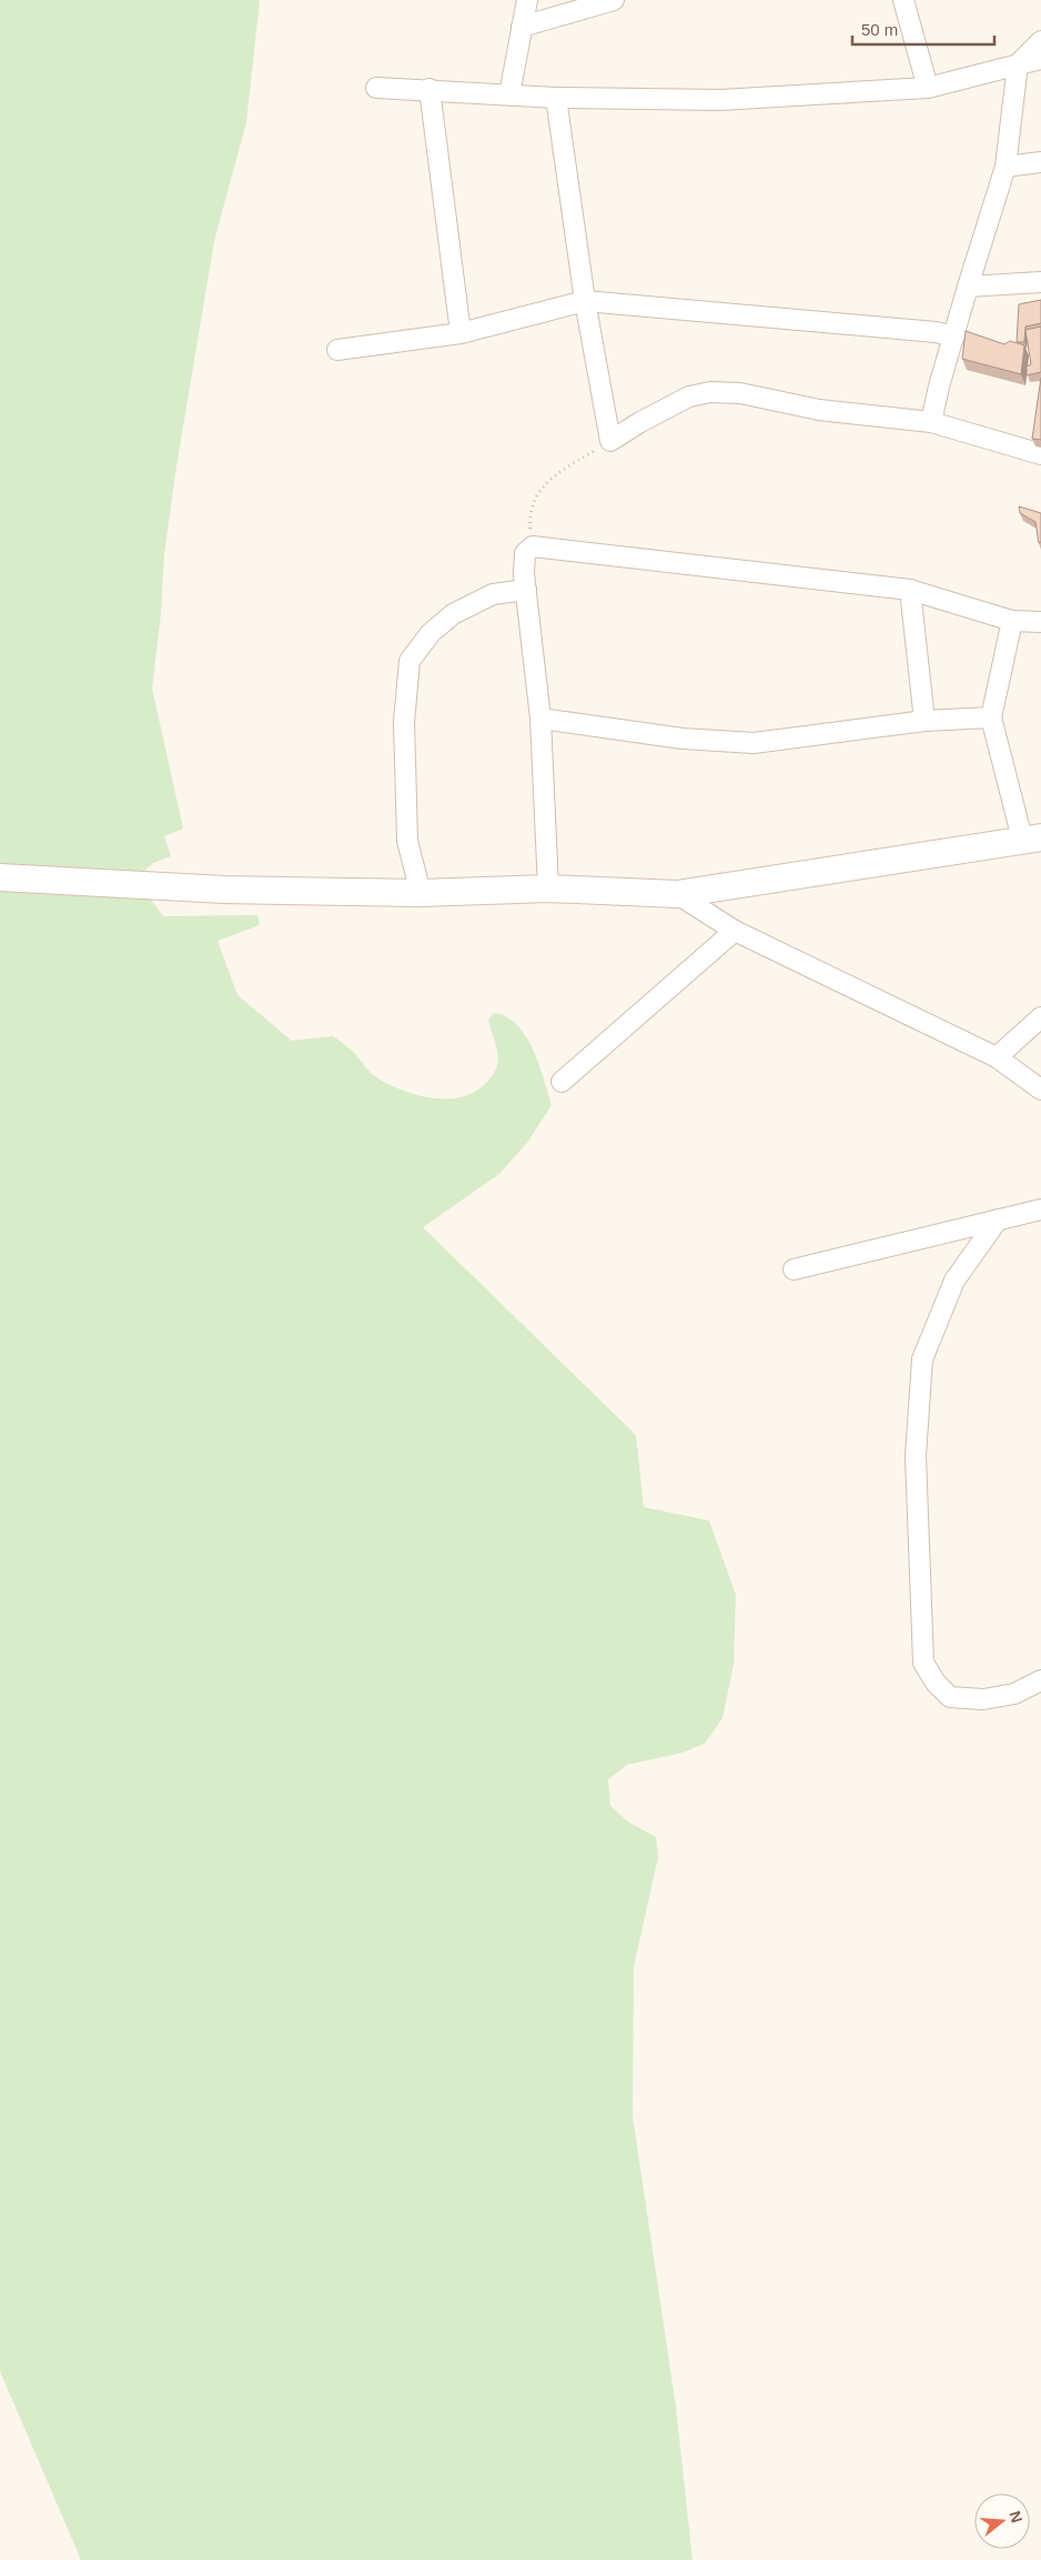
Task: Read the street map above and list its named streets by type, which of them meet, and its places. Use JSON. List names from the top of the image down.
{
  "scale_bar": "50 m",
  "north": "right"
}
